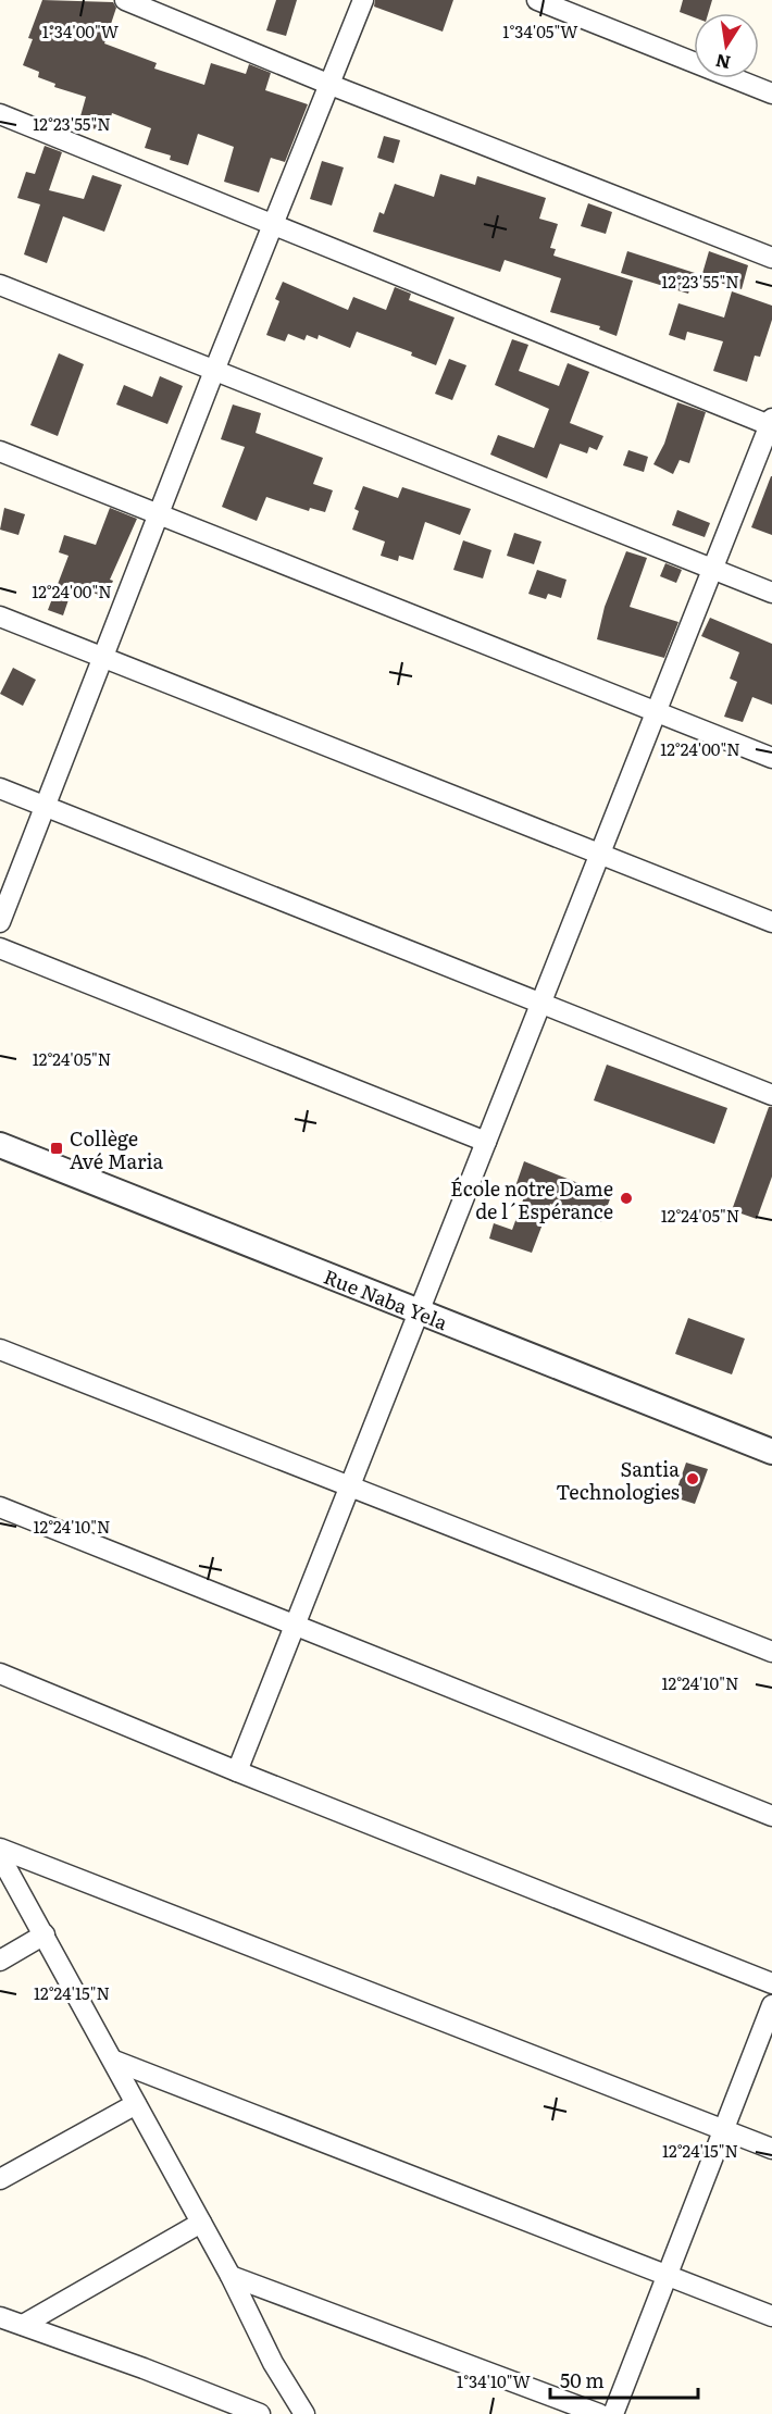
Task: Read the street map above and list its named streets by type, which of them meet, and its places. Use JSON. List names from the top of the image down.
{
  "streets": {
    "street": ["Rue Naba Yela"]
  },
  "places": {
    "transit": ["Collège Avé Maria"],
    "other": ["École notre Dame de l´Espérance", "Santia Technologies"]
  },
  "scale_bar": "50 m",
  "north": "bottom",
  "coordinates": [
    "1°34'00\"W",
    "1°34'05\"W",
    "12°23'55\"N",
    "12°24'00\"N",
    "12°24'05\"N",
    "12°24'10\"N",
    "12°24'15\"N",
    "1°34'10\"W"
  ]
}
